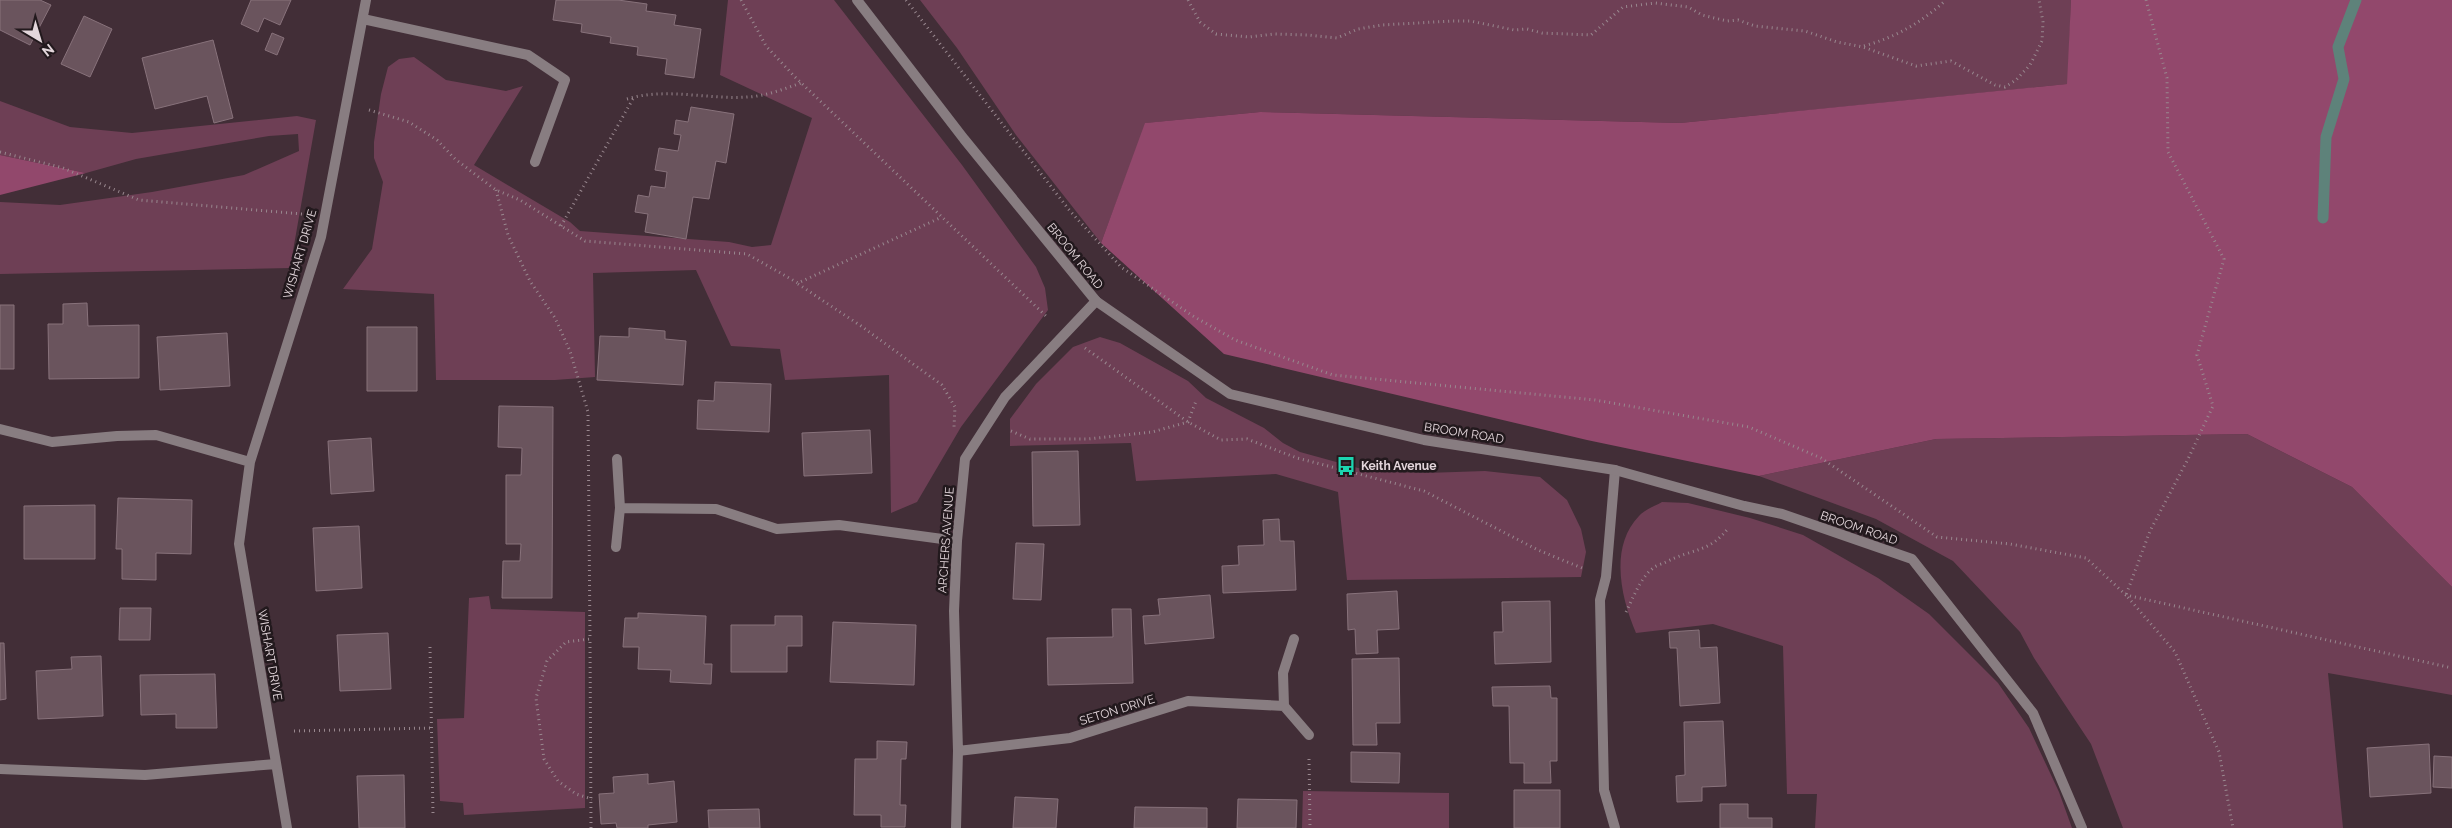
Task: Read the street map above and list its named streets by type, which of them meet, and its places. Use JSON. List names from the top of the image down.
{
  "streets": {
    "street": [
      "WISHART DRIVE",
      "BROOM ROAD",
      "ARCHERS AVENUE",
      "SETON DRIVE"
    ]
  },
  "crossings": [
    ["BROOM ROAD", "ARCHERS AVENUE"],
    ["ARCHERS AVENUE", "SETON DRIVE"]
  ],
  "places": {
    "bus stop": ["Keith Avenue"]
  },
  "north": "bottom right"
}
